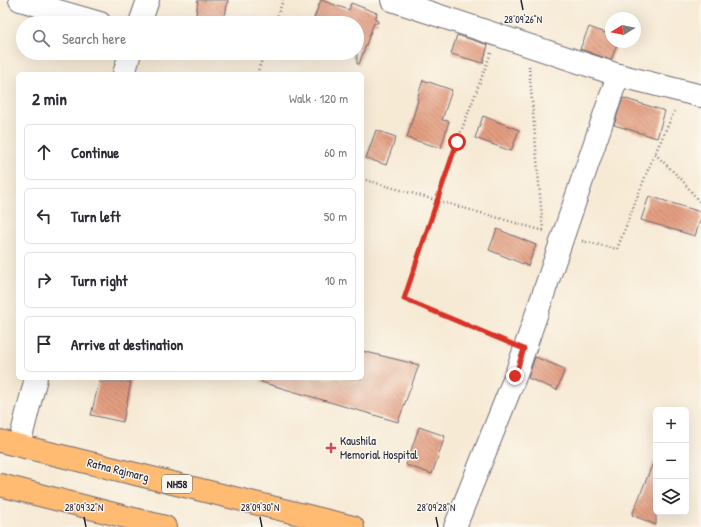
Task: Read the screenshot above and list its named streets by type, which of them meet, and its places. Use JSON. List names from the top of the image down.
{
  "streets": {
    "highway": ["Ratna Rajmarg", "NH58"]
  },
  "places": {
    "health": ["Kaushila Memorial Hospital"]
  },
  "north": "left",
  "page": {
    "search": "Search here",
    "heading": ["2 min", "Walk · 120 m"],
    "list": [
      ["Continue", "60 m"],
      ["Turn left", "50 m"],
      ["Turn right", "10 m"],
      "Arrive at destination"
    ],
    "map_buttons": ["+", "−"]
  },
  "coordinates": [
    "28°09'26\"N",
    "28°09'32\"N",
    "28°09'30\"N",
    "28°09'28\"N"
  ]
}
